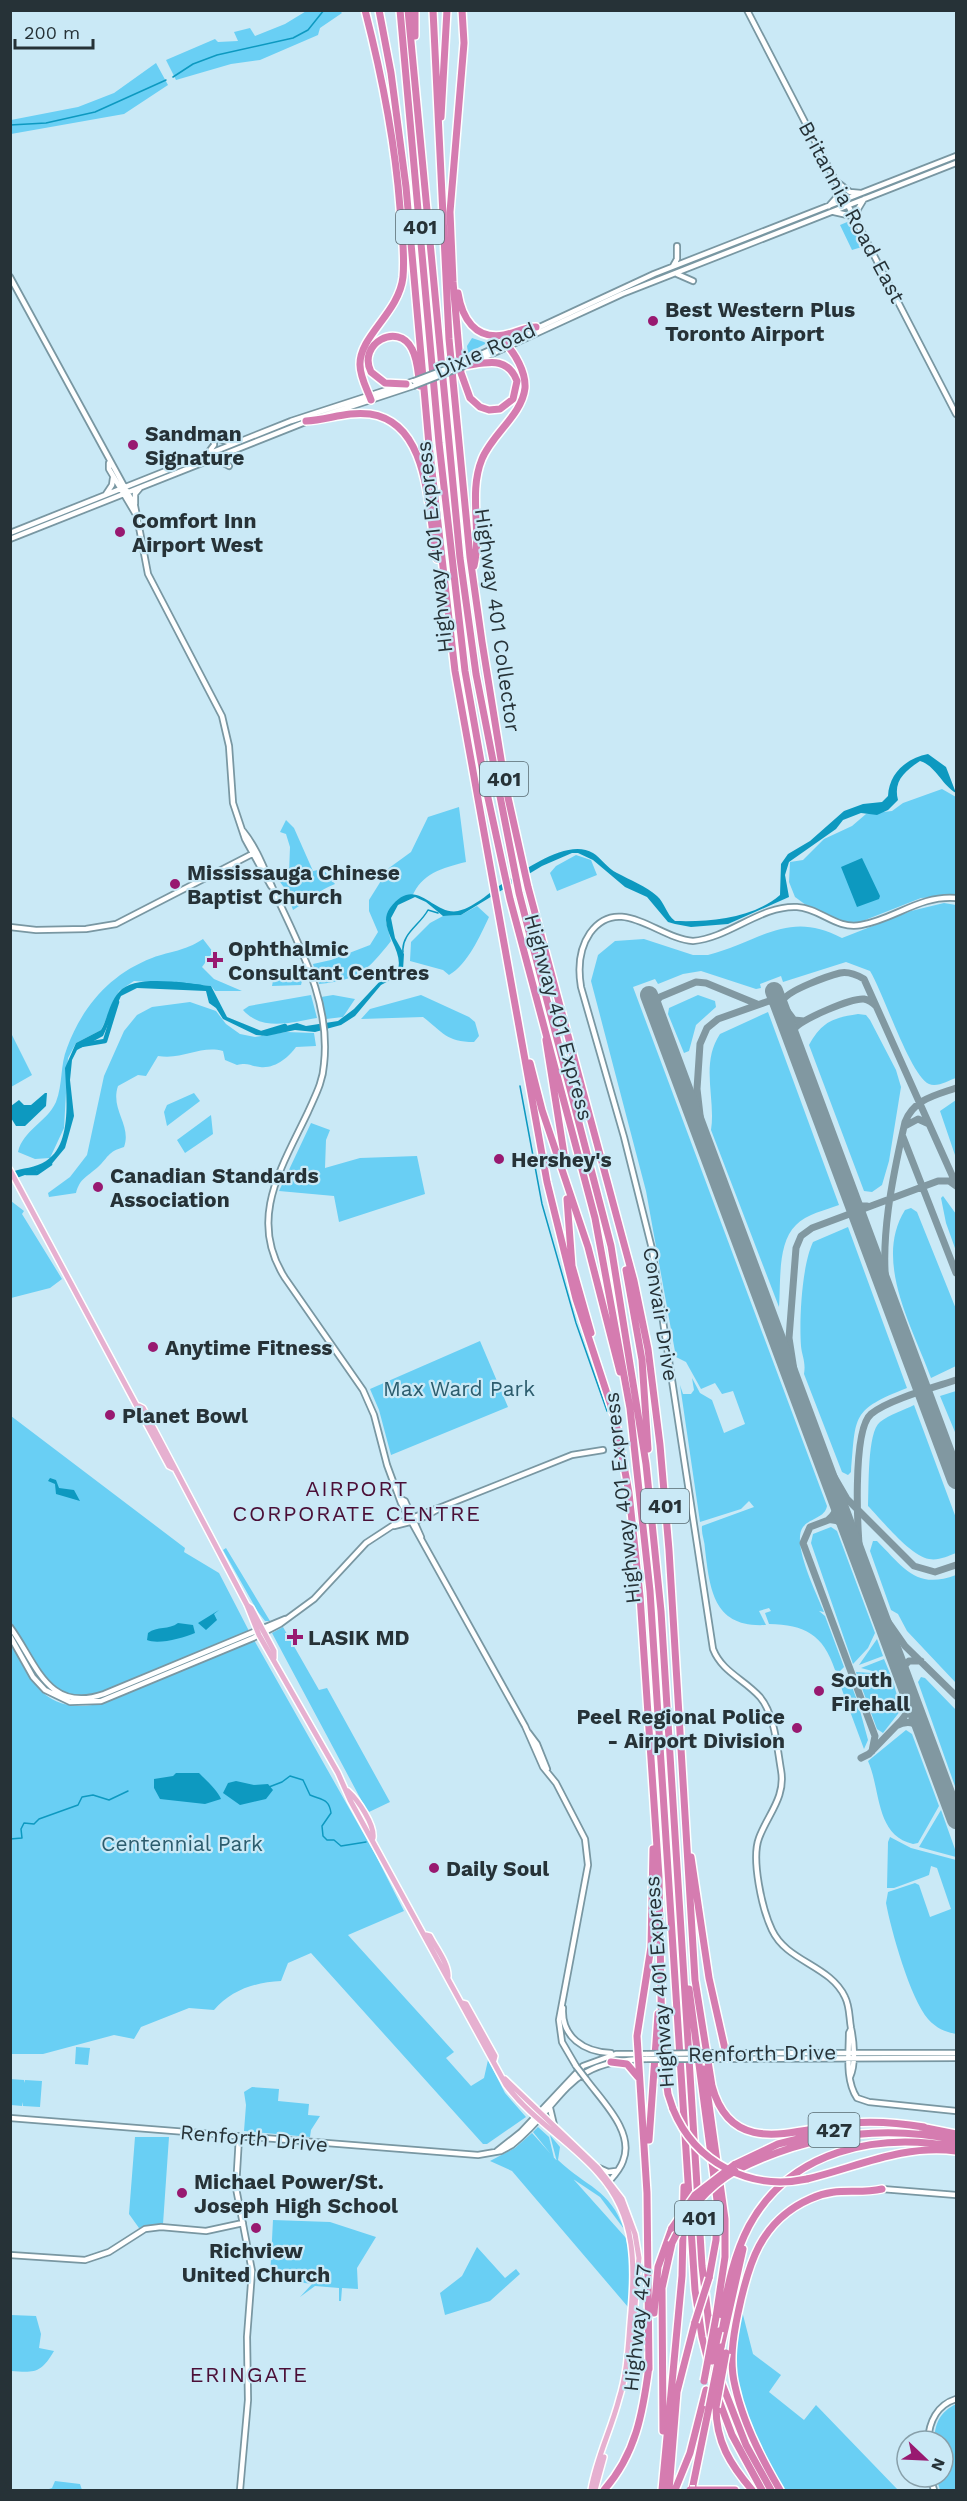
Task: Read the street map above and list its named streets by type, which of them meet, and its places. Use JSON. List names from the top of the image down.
{
  "streets": {
    "highway": [
      "401",
      "Highway 401 Express",
      "Highway 401 Collector",
      "427",
      "Highway 427"
    ],
    "street": [
      "Britannia Road East",
      "Dixie Road",
      "Convair Drive",
      "Renforth Drive"
    ]
  },
  "crossings": [
    ["Britannia Road East", "Dixie Road"],
    ["401", "Highway 401 Express"],
    ["Convair Drive", "Renforth Drive"]
  ],
  "districts": ["AIRPORT CORPORATE CENTRE", "ERINGATE"],
  "parks": ["Max Ward Park", "Centennial Park"],
  "places": {
    "other": [
      "Best Western Plus Toronto Airport",
      "Sandman Signature",
      "Comfort Inn Airport West",
      "Mississauga Chinese Baptist Church",
      "Hershey's",
      "Canadian Standards Association",
      "Anytime Fitness",
      "Planet Bowl",
      "South Firehall",
      "Peel Regional Police - Airport Division",
      "Daily Soul",
      "Michael Power/St. Joseph High School",
      "Richview United Church"
    ],
    "health": ["Ophthalmic Consultant Centres", "LASIK MD"]
  },
  "scale_bar": "200 m",
  "north": "bottom right"
}
